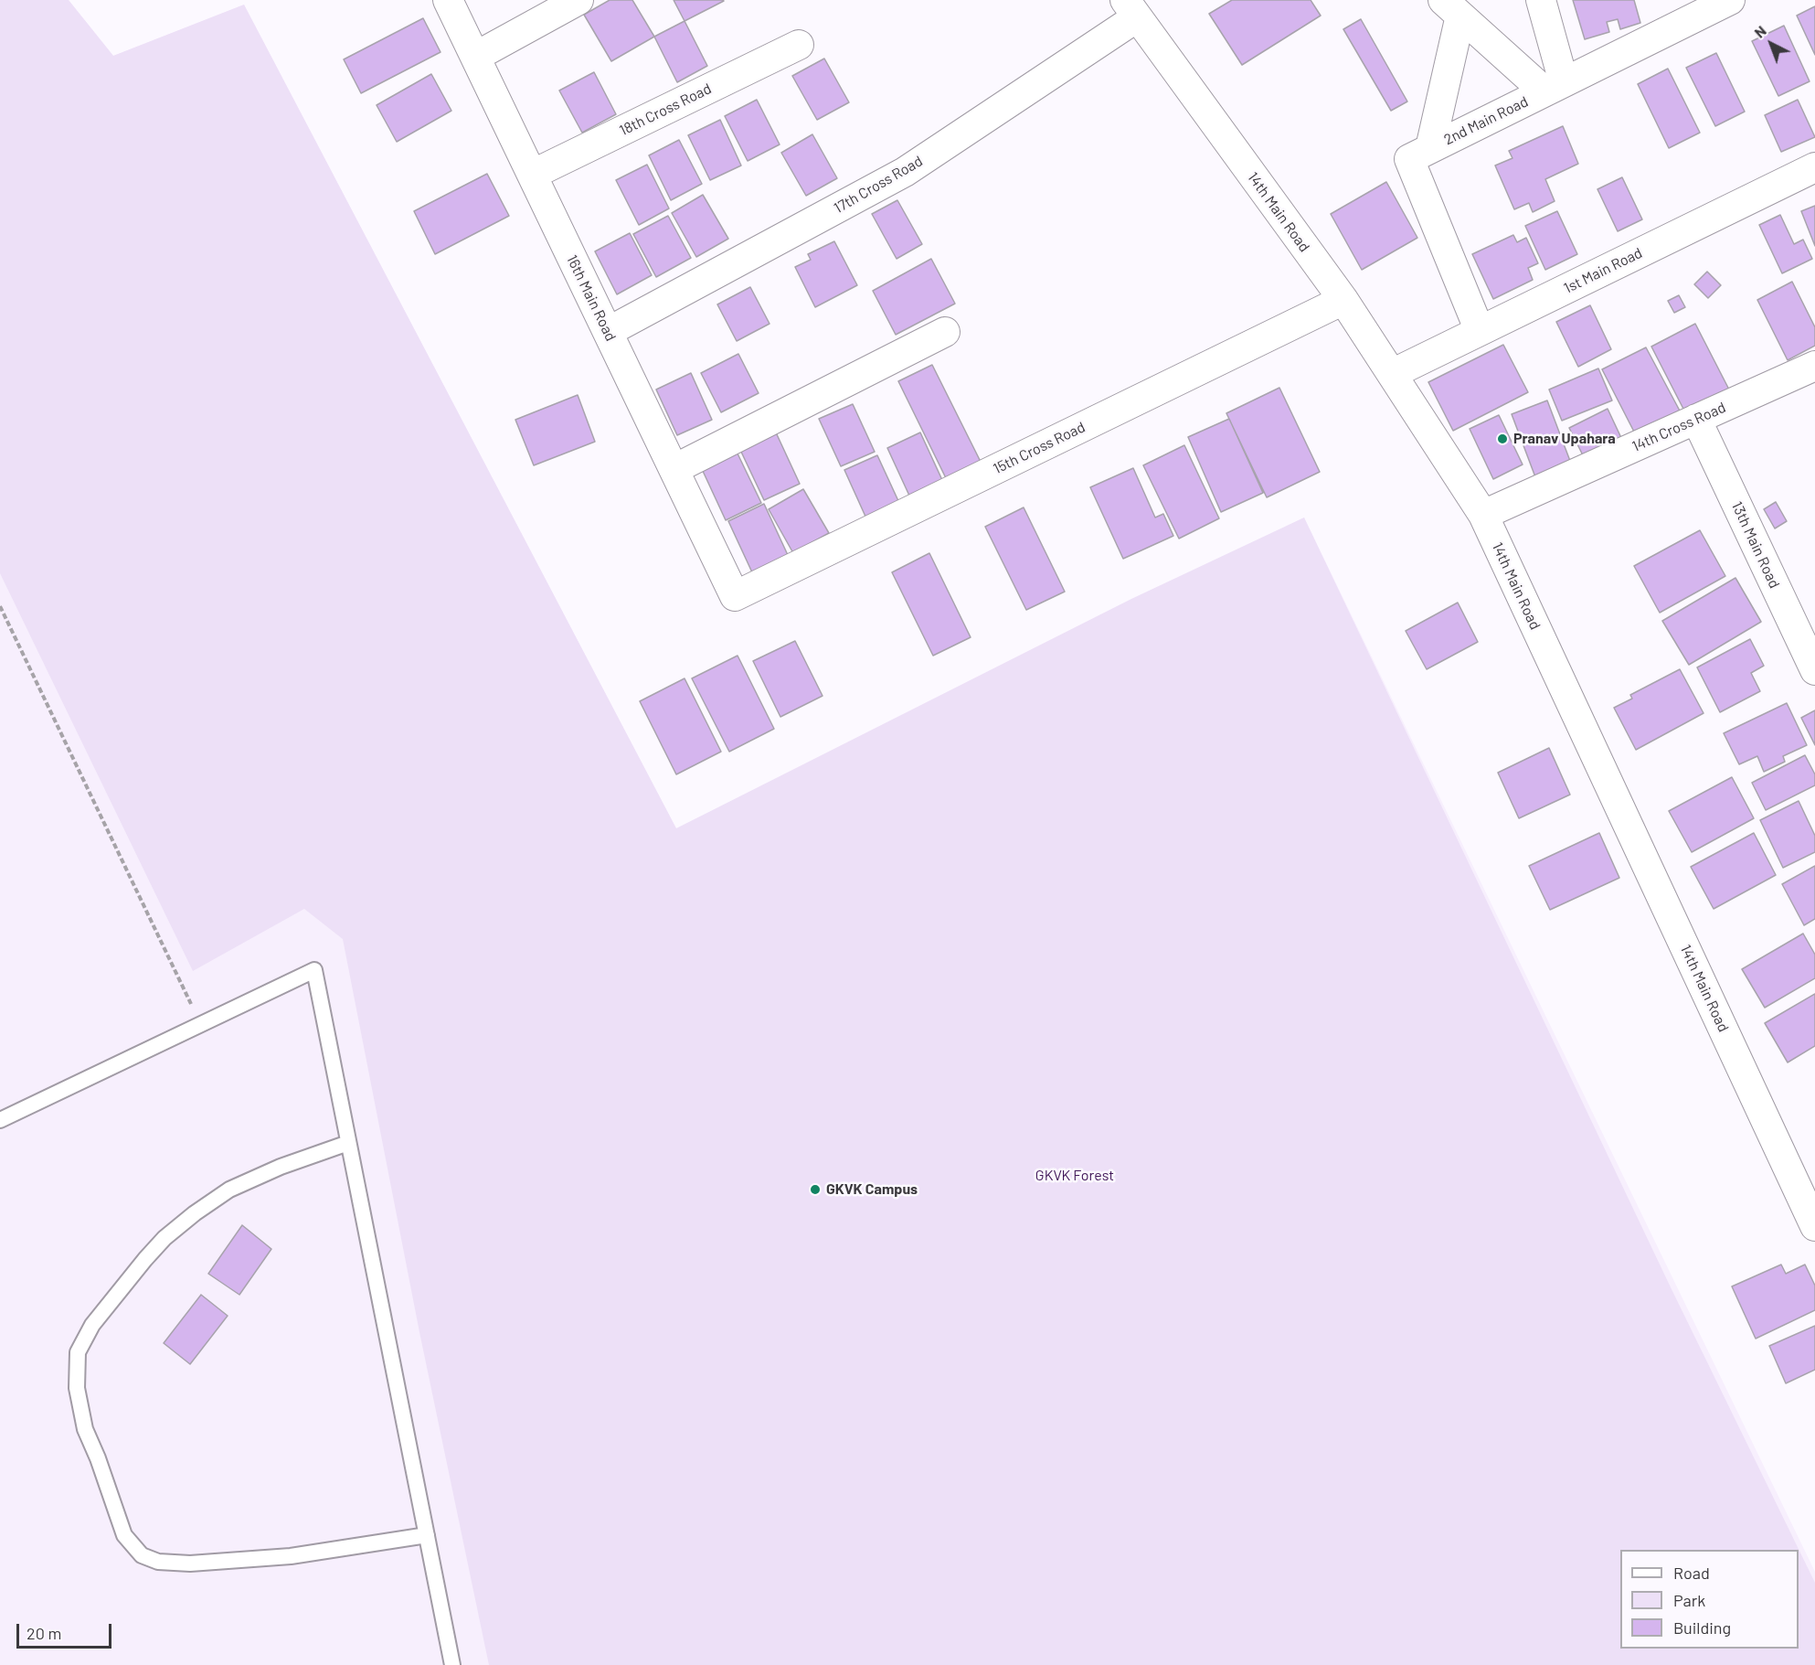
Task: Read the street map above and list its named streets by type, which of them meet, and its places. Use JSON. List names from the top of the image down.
{
  "streets": {
    "street": [
      "18th Cross Road",
      "2nd Main Road",
      "17th Cross Road",
      "14th Main Road",
      "1st Main Road",
      "16th Main Road",
      "14th Cross Road",
      "15th Cross Road",
      "13th Main Road"
    ]
  },
  "crossings": [
    ["18th Cross Road", "16th Main Road"],
    ["2nd Main Road", "1st Main Road"],
    ["17th Cross Road", "14th Main Road"],
    ["17th Cross Road", "16th Main Road"],
    ["14th Main Road", "1st Main Road"],
    ["14th Main Road", "14th Cross Road"],
    ["14th Main Road", "15th Cross Road"],
    ["16th Main Road", "15th Cross Road"],
    ["14th Cross Road", "13th Main Road"]
  ],
  "parks": ["GKVK Forest"],
  "places": ["Pranav Upahara", "GKVK Campus"],
  "legend": ["Road", "Park", "Building"],
  "scale_bar": "20 m",
  "north": "top left"
}
